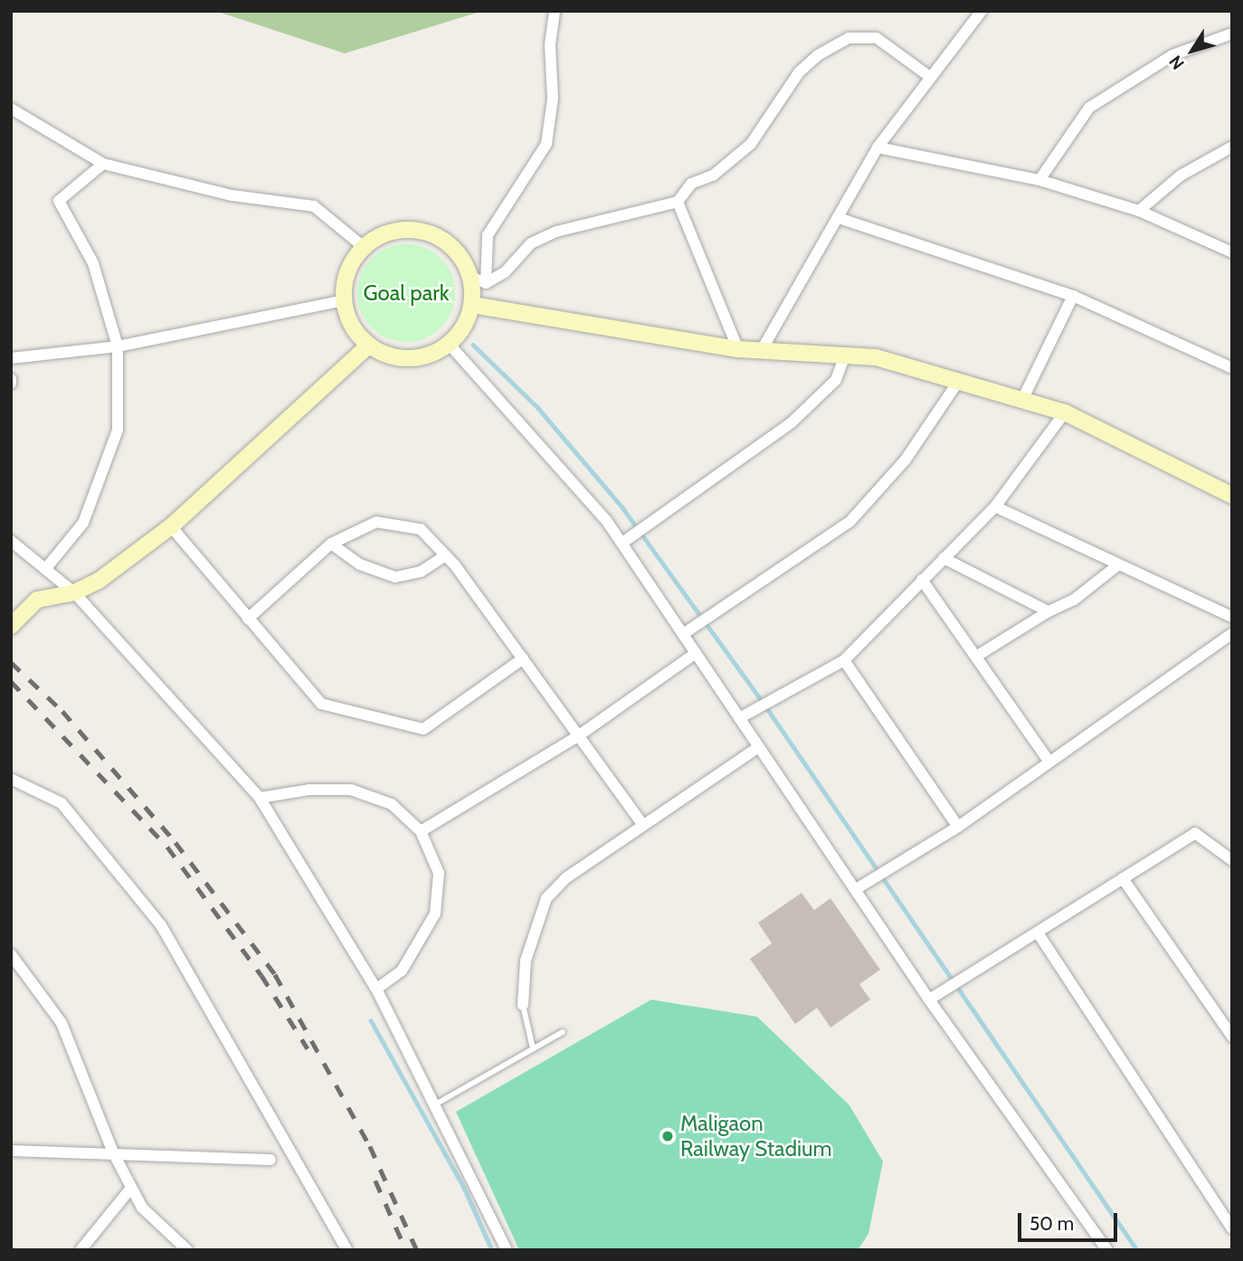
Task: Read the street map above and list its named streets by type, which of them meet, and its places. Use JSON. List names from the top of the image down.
{
  "parks": ["Goal park"],
  "places": ["Maligaon Railway Stadium"],
  "scale_bar": "50 m",
  "north": "bottom left"
}
